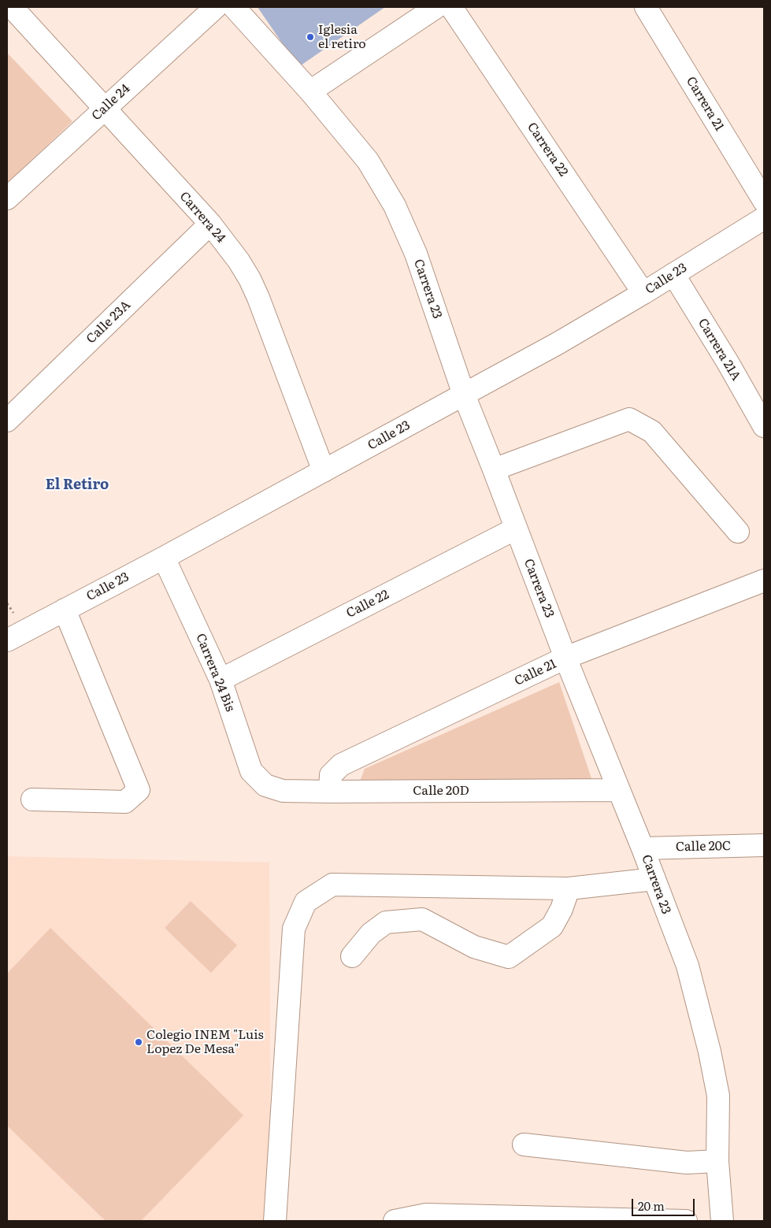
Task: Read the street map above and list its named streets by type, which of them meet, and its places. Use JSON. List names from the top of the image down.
{
  "streets": {
    "street": [
      "Calle 24",
      "Carrera 21",
      "Carrera 22",
      "Carrera 24",
      "Calle 23",
      "Carrera 23",
      "Calle 23A",
      "Carrera 21A",
      "Calle 22",
      "Carrera 24 Bis",
      "Calle 21",
      "Calle 20D",
      "Calle 20C"
    ]
  },
  "crossings": [
    ["Calle 24", "Carrera 24"],
    ["Carrera 22", "Calle 23"],
    ["Carrera 24", "Calle 23"],
    ["Carrera 24", "Calle 23A"],
    ["Calle 23", "Carrera 23"],
    ["Calle 23", "Carrera 21A"],
    ["Calle 23", "Carrera 24 Bis"],
    ["Carrera 23", "Calle 22"],
    ["Carrera 23", "Calle 21"],
    ["Carrera 23", "Calle 20D"],
    ["Carrera 23", "Calle 20C"],
    ["Calle 22", "Carrera 24 Bis"],
    ["Carrera 24 Bis", "Calle 20D"],
    ["Calle 21", "Calle 20D"]
  ],
  "districts": ["El Retiro"],
  "places": ["Iglesia el retiro", "Colegio INEM \"Luis Lopez De Mesa\""],
  "scale_bar": "20 m"
}
